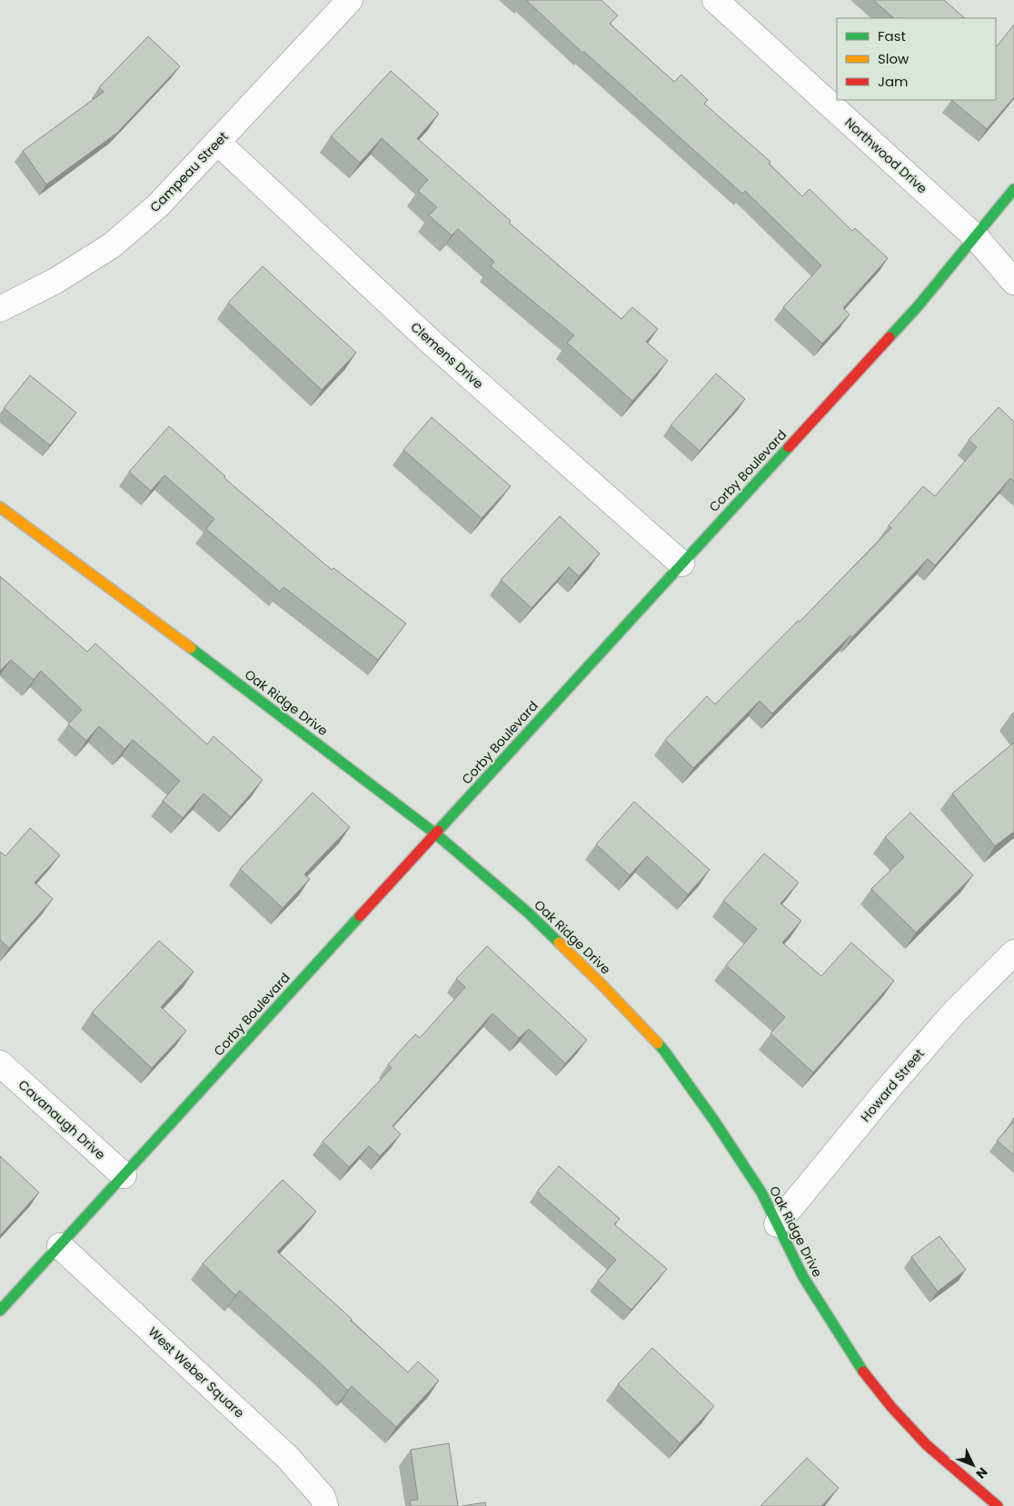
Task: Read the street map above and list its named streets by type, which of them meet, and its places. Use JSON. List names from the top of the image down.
{
  "streets": {
    "street": [
      "Northwood Drive",
      "Campeau Street",
      "Clemens Drive",
      "Corby Boulevard",
      "Oak Ridge Drive",
      "Howard Street",
      "Cavanaugh Drive",
      "West Weber Square"
    ]
  },
  "crossings": [
    ["Northwood Drive", "Corby Boulevard"],
    ["Campeau Street", "Clemens Drive"],
    ["Clemens Drive", "Corby Boulevard"],
    ["Corby Boulevard", "Oak Ridge Drive"],
    ["Corby Boulevard", "Cavanaugh Drive"],
    ["Corby Boulevard", "West Weber Square"],
    ["Oak Ridge Drive", "Howard Street"]
  ],
  "legend": ["Fast", "Slow", "Jam"],
  "north": "bottom right"
}
